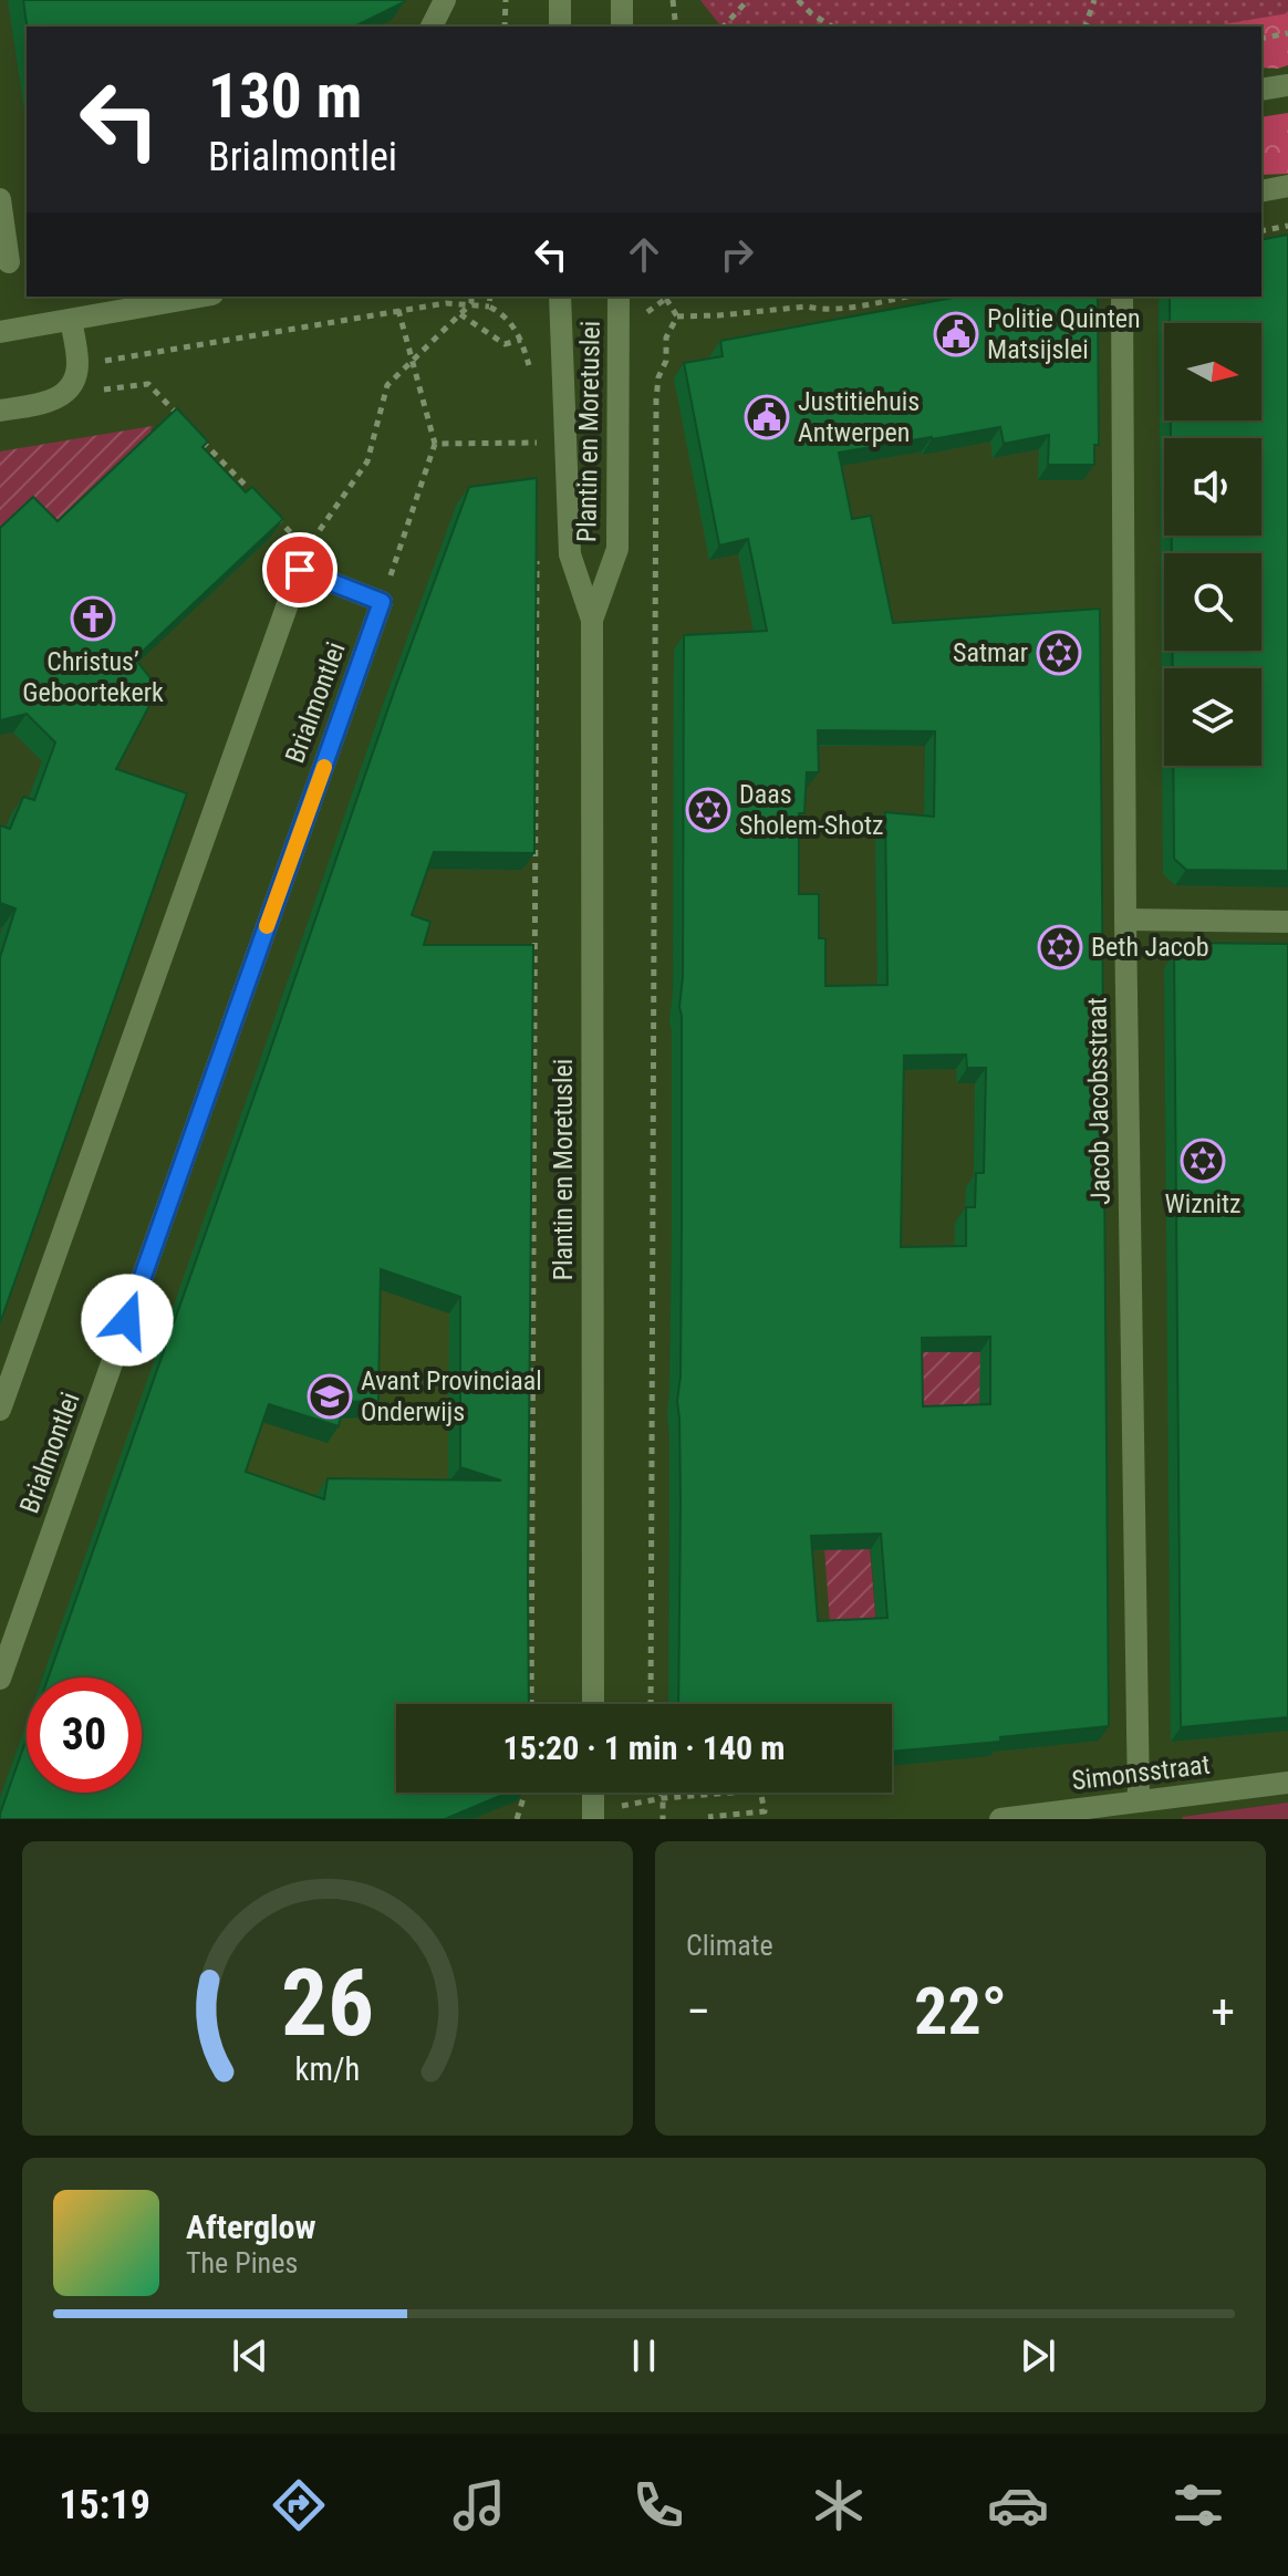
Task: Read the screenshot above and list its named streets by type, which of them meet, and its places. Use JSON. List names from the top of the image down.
{
  "streets": {
    "street": [
      "Plantin en Moretuslei",
      "Brialmontlei",
      "Jacob Jacobsstraat",
      "Simonsstraat"
    ]
  },
  "crossings": [
    ["Jacob Jacobsstraat", "Simonsstraat"]
  ],
  "places": {
    "public building": ["Politie Quinten Matsijslei", "Justitiehuis Antwerpen"],
    "church": ["Christus’ Geboortekerk"],
    "synagogue": [
      "Satmar",
      "Daas Sholem-Shotz",
      "Beth Jacob",
      "Wiznitz"
    ],
    "school or university": ["Avant Provinciaal Onderwijs"]
  },
  "north": "right",
  "page": {
    "turn": ["130 m", "Brialmontlei"],
    "limit": "30",
    "trip": "15:20 · 1 min · 140 m",
    "tile": "Climate",
    "heat": ["−", "22°", "+"],
    "song": ["Afterglow", "The Pines"],
    "tabs": "15:19",
    "gauge": ["26", "km/h"]
  }
}
